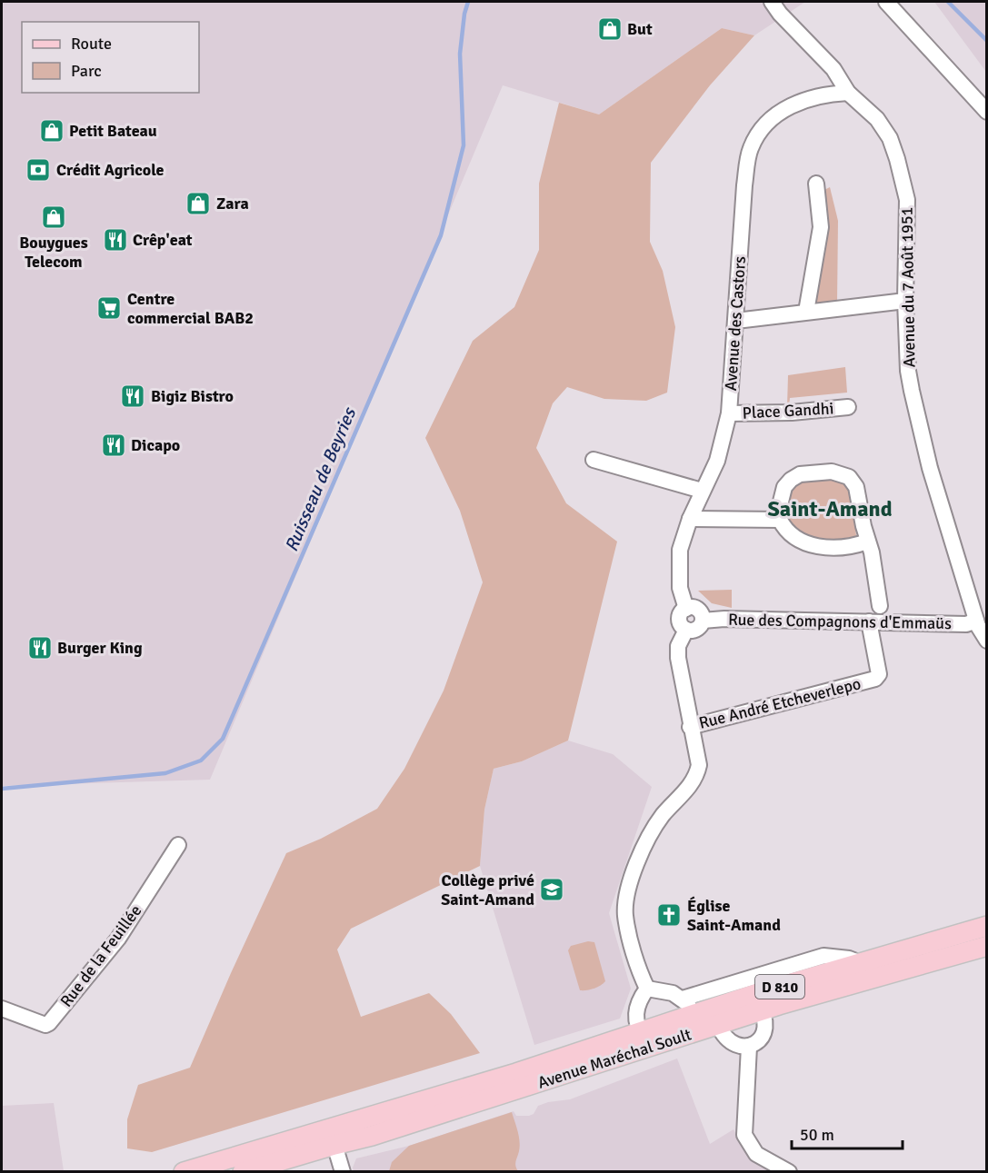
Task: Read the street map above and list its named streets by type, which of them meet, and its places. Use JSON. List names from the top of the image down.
{
  "streets": {
    "main road": ["D 810", "Avenue Maréchal Soult"],
    "street": [
      "Avenue du 7 Août 1951",
      "Avenue des Castors",
      "Place Gandhi",
      "Rue des Compagnons d'Emmaüs",
      "Rue André Etcheverlepo",
      "Rue de la Feuillée"
    ]
  },
  "crossings": [
    ["Avenue du 7 Août 1951", "Avenue des Castors"],
    ["Avenue du 7 Août 1951", "Rue des Compagnons d'Emmaüs"],
    ["Avenue des Castors", "Place Gandhi"],
    ["Avenue des Castors", "Rue des Compagnons d'Emmaüs"],
    ["Rue des Compagnons d'Emmaüs", "Rue André Etcheverlepo"],
    ["D 810", "Avenue Maréchal Soult"]
  ],
  "districts": ["Saint-Amand"],
  "water": ["Ruisseau de Beyries"],
  "places": {
    "shop": [
      "But",
      "Petit Bateau",
      "Zara",
      "Bouygues Telecom"
    ],
    "bank": ["Crédit Agricole"],
    "restaurant": [
      "Crêp'eat",
      "Bigiz Bistro",
      "Dicapo",
      "Burger King"
    ],
    "supermarket": ["Centre commercial BAB2"],
    "school or university": ["Collège privé Saint-Amand"],
    "church": ["Église Saint-Amand"]
  },
  "legend": ["Route", "Parc"],
  "scale_bar": "50 m"
}
